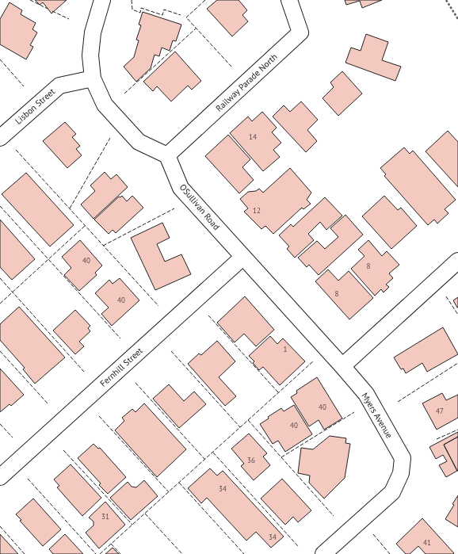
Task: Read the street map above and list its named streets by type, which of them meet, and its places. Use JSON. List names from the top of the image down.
{
  "streets": {
    "street": [
      "Railway Parade North",
      "Lisbon Street",
      "OSullivan Road",
      "Fernhill Street",
      "Myers Avenue"
    ]
  },
  "crossings": [
    ["Railway Parade North", "OSullivan Road"],
    ["OSullivan Road", "Fernhill Street"],
    ["OSullivan Road", "Myers Avenue"]
  ],
  "house_numbers": [
    "14",
    "12",
    "40",
    "8",
    "8",
    "40",
    "1",
    "40",
    "47",
    "40",
    "36",
    "34",
    "31",
    "34",
    "41"
  ]
}
